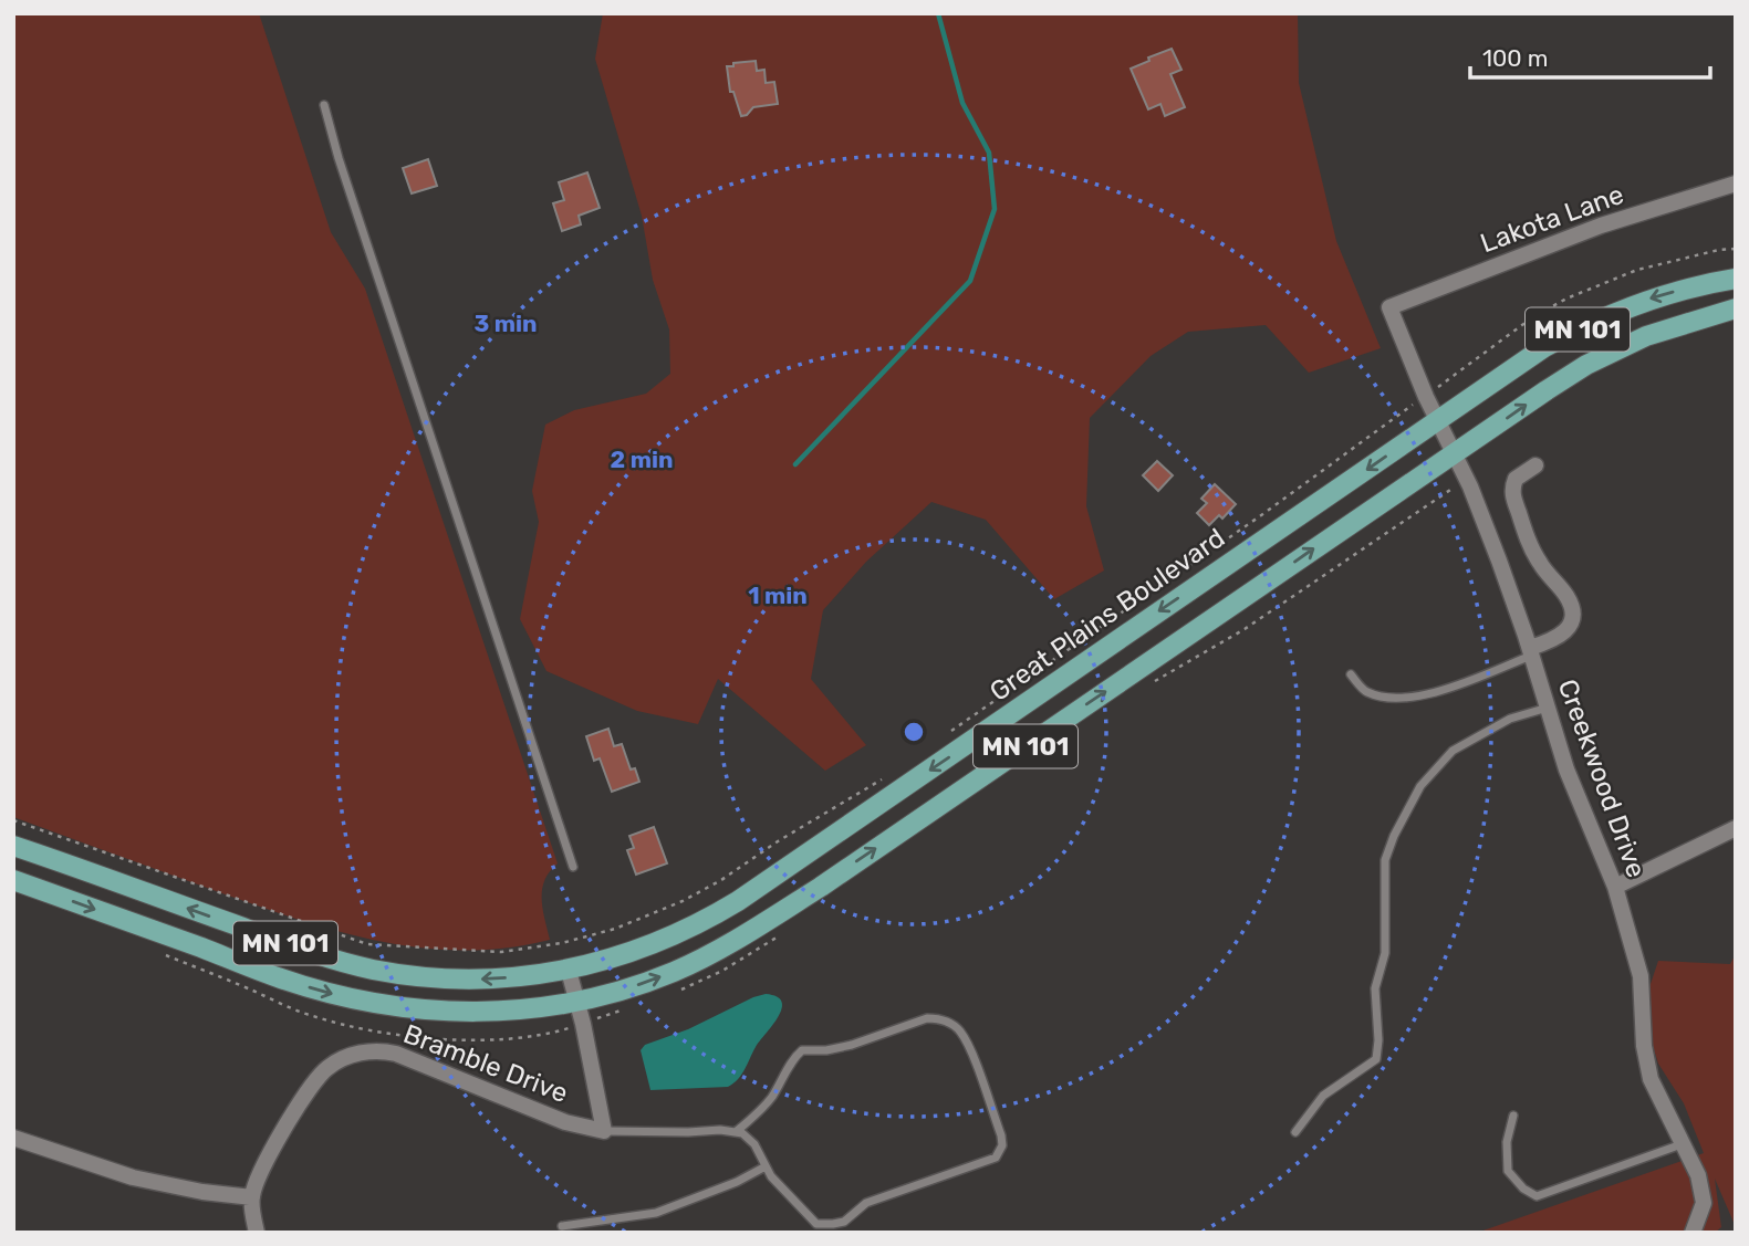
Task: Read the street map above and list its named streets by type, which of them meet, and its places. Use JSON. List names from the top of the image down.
{
  "streets": {
    "main road": ["MN 101", "Great Plains Boulevard"],
    "street": ["Lakota Lane", "Creekwood Drive", "Bramble Drive"]
  },
  "crossings": [
    ["Lakota Lane", "Creekwood Drive"],
    ["MN 101", "Creekwood Drive"],
    ["MN 101", "Bramble Drive"],
    ["Great Plains Boulevard", "Creekwood Drive"],
    ["Great Plains Boulevard", "Bramble Drive"]
  ],
  "scale_bar": "100 m",
  "rings": ["3 min", "2 min", "1 min"]
}
